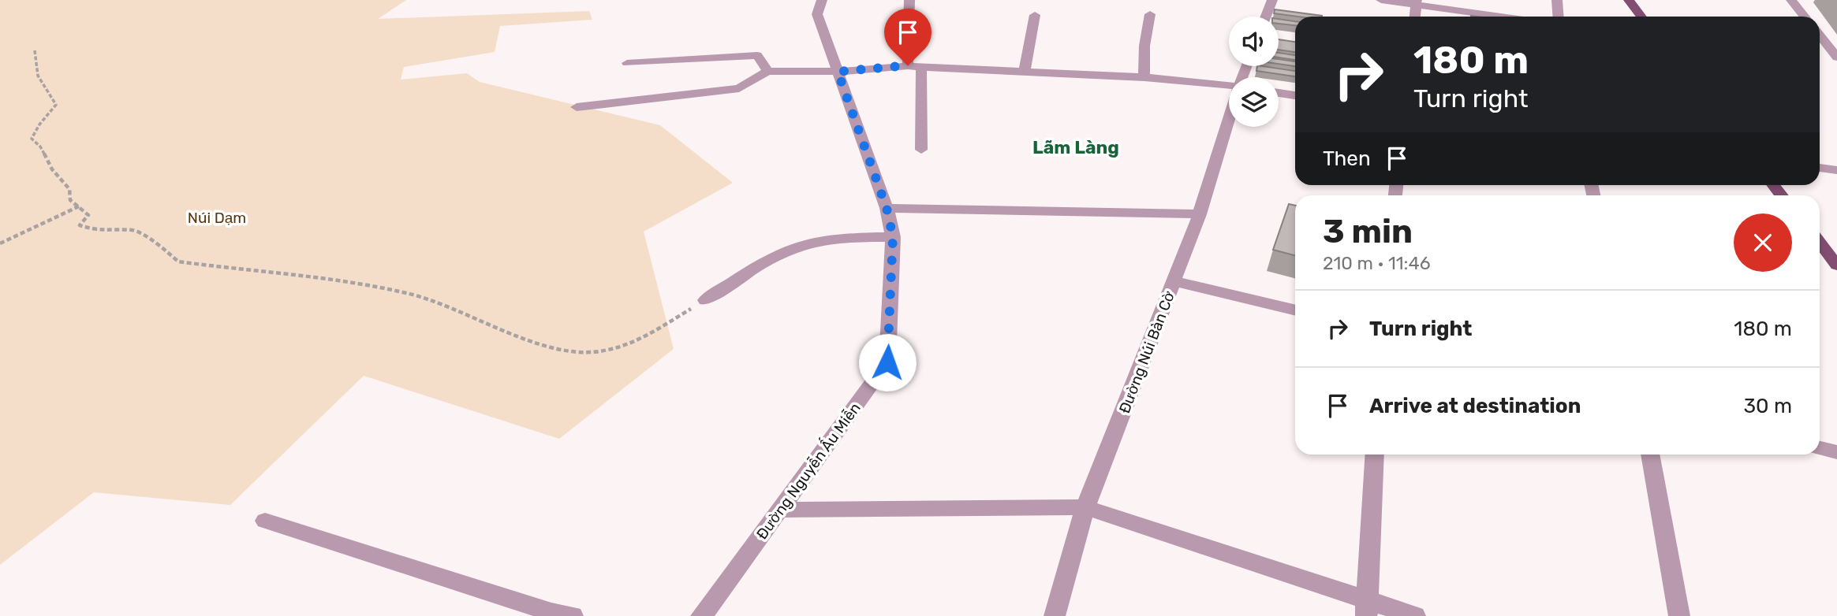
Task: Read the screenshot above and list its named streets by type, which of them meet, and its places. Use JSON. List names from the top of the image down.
{
  "streets": {
    "street": ["Đường Núi Bàn Cờ", "Đường Nguyễn Ấu Miễn"]
  },
  "districts": ["Lãm Làng"],
  "parks": ["Núi Dạm"],
  "page": {
    "turn": ["180 m", "Turn right"],
    "then": "Then",
    "heading": ["3 min", "210 m · 11:46"],
    "list": [
      {
        "name": "Turn right",
        "value": "180 m"
      },
      {
        "name": "Arrive at destination",
        "value": "30 m"
      }
    ]
  }
}
